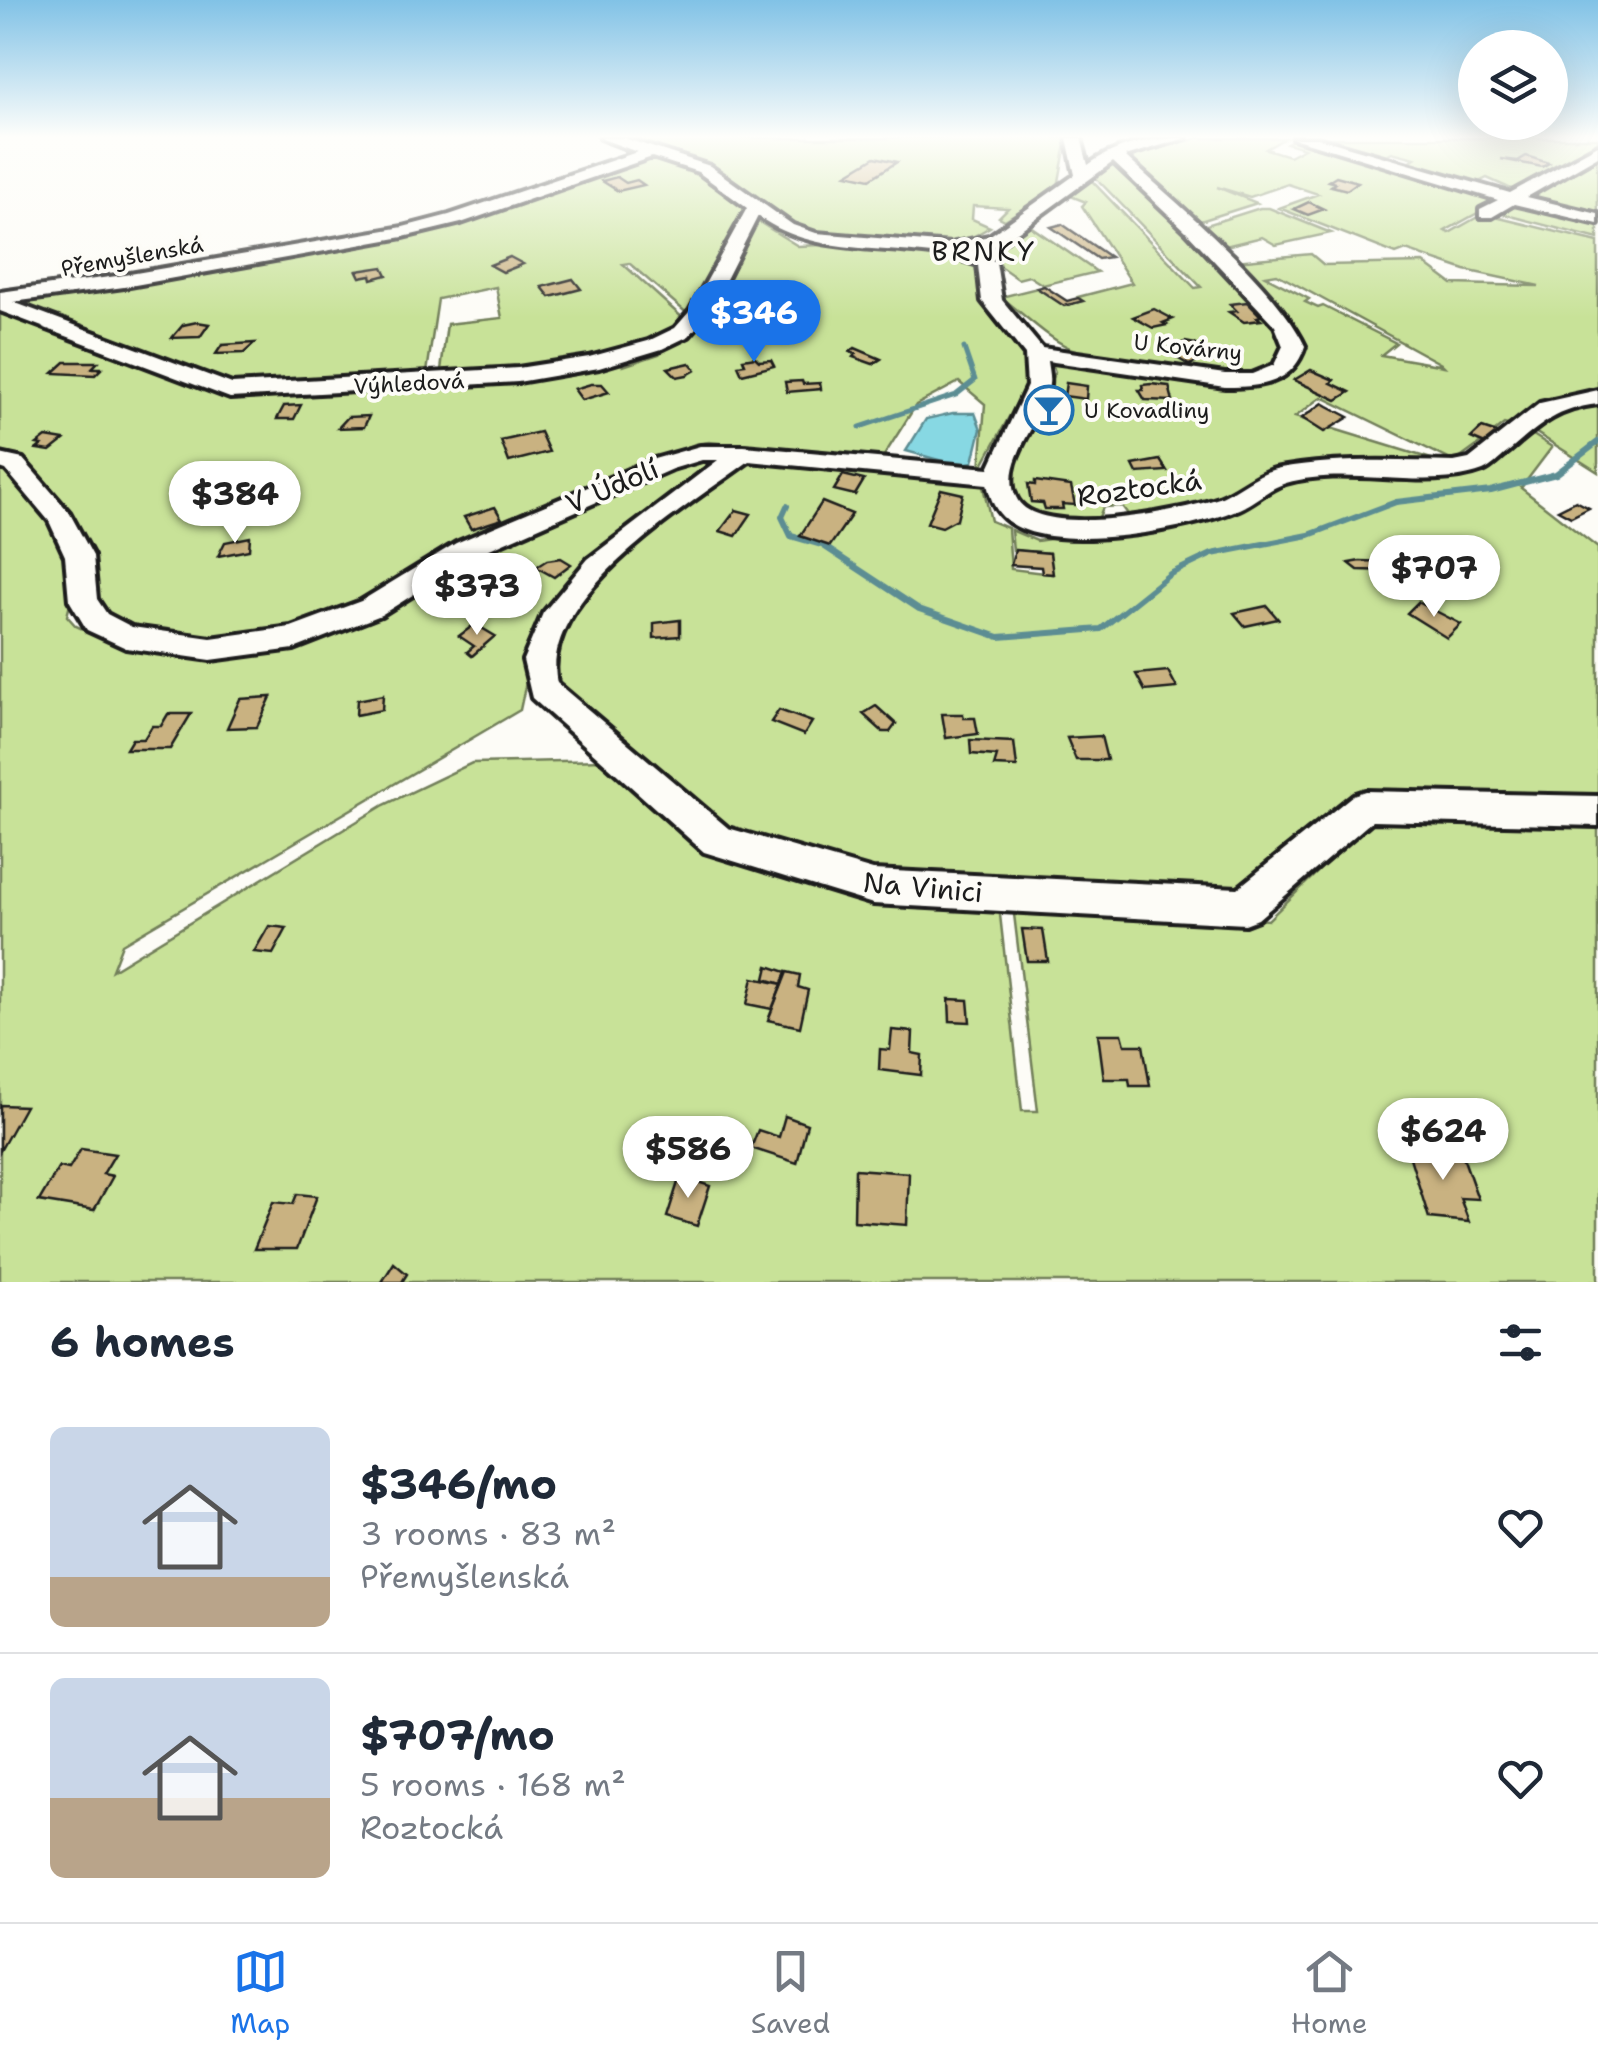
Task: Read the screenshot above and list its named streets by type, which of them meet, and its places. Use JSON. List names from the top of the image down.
{
  "streets": {
    "street": [
      "Přemyšlenská",
      "U Kovárny",
      "Výhledová",
      "V Údolí",
      "Roztocká",
      "Na Vinici"
    ]
  },
  "crossings": [
    ["Přemyšlenská", "Výhledová"],
    ["V Údolí", "Roztocká"],
    ["V Údolí", "Na Vinici"]
  ],
  "districts": ["BRNKY"],
  "places": {
    "bar": ["U Kovadliny"]
  },
  "page": {
    "price": [
      "$346",
      "$384",
      "$707",
      "$373",
      "$624",
      "$586"
    ],
    "heading": "6 homes",
    "list": [
      {
        "name": "$346/mo",
        "note": "3 rooms · 83 m² · Přemyšlenská"
      },
      {
        "name": "$707/mo",
        "note": "5 rooms · 168 m² · Roztocká"
      }
    ],
    "tabs": ["Map", "Saved", "Home"]
  }
}
